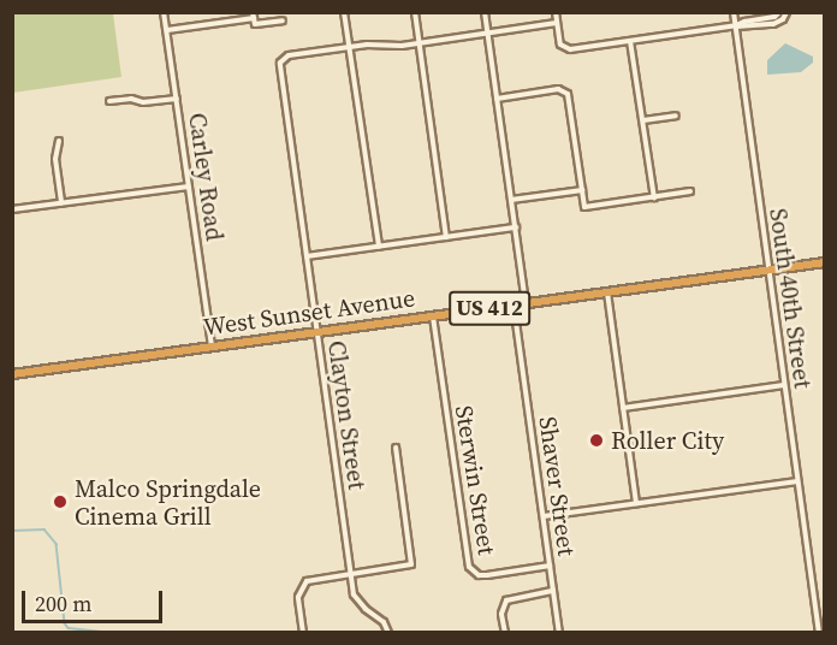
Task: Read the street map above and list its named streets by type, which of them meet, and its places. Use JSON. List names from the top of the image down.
{
  "streets": {
    "highway": ["US 412", "West Sunset Avenue"],
    "street": [
      "Carley Road",
      "South 40th Street",
      "Clayton Street",
      "Sterwin Street",
      "Shaver Street"
    ]
  },
  "crossings": [
    ["Carley Road", "West Sunset Avenue"],
    ["South 40th Street", "West Sunset Avenue"],
    ["West Sunset Avenue", "Clayton Street"],
    ["West Sunset Avenue", "Sterwin Street"],
    ["West Sunset Avenue", "Shaver Street"],
    ["Sterwin Street", "Shaver Street"]
  ],
  "places": ["Roller City", "Malco Springdale Cinema Grill"],
  "scale_bar": "200 m"
}
